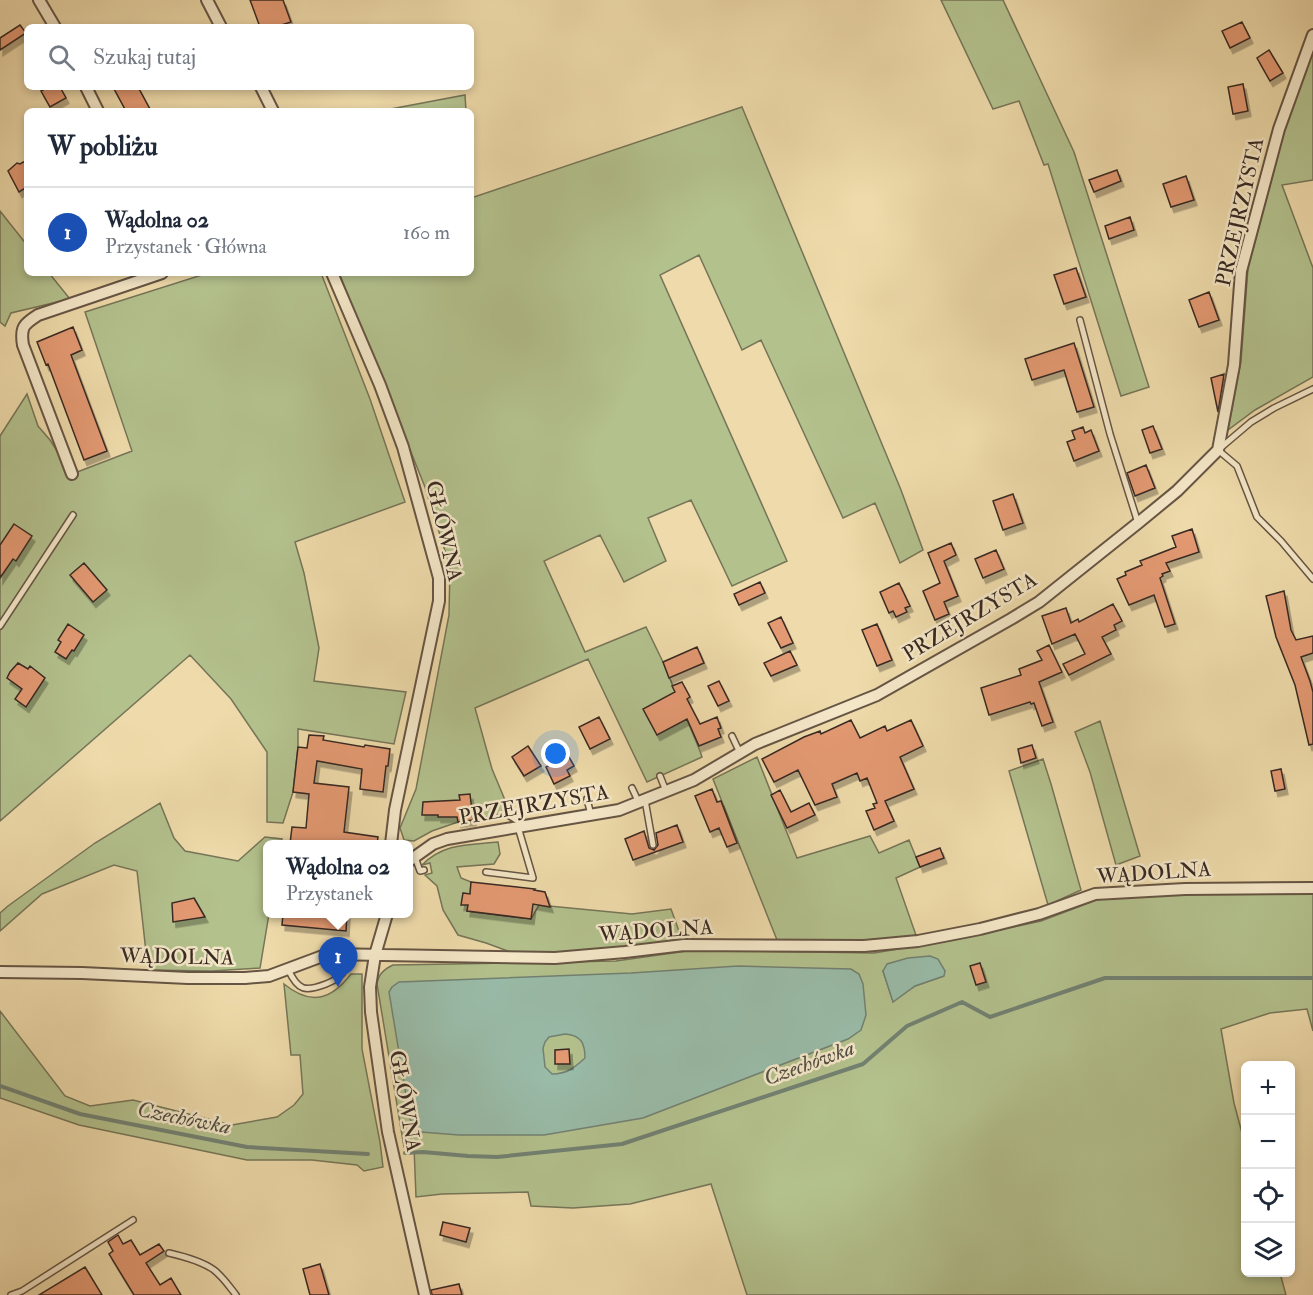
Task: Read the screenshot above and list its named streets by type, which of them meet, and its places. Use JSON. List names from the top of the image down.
{
  "streets": {
    "street": ["PRZEJRZYSTA", "GŁÓWNA", "WĄDOLNA"]
  },
  "crossings": [
    ["GŁÓWNA", "WĄDOLNA"]
  ],
  "water": ["Czechówka"],
  "page": {
    "search": "Szukaj tutaj",
    "heading": "W pobliżu",
    "list": [
      {
        "mark": "1",
        "name": "Wądolna 02",
        "note": "Przystanek · Główna",
        "value": "160 m"
      }
    ],
    "popup": ["Wądolna 02", "Przystanek"],
    "pins": "1",
    "map_buttons": ["+", "−"]
  }
}
